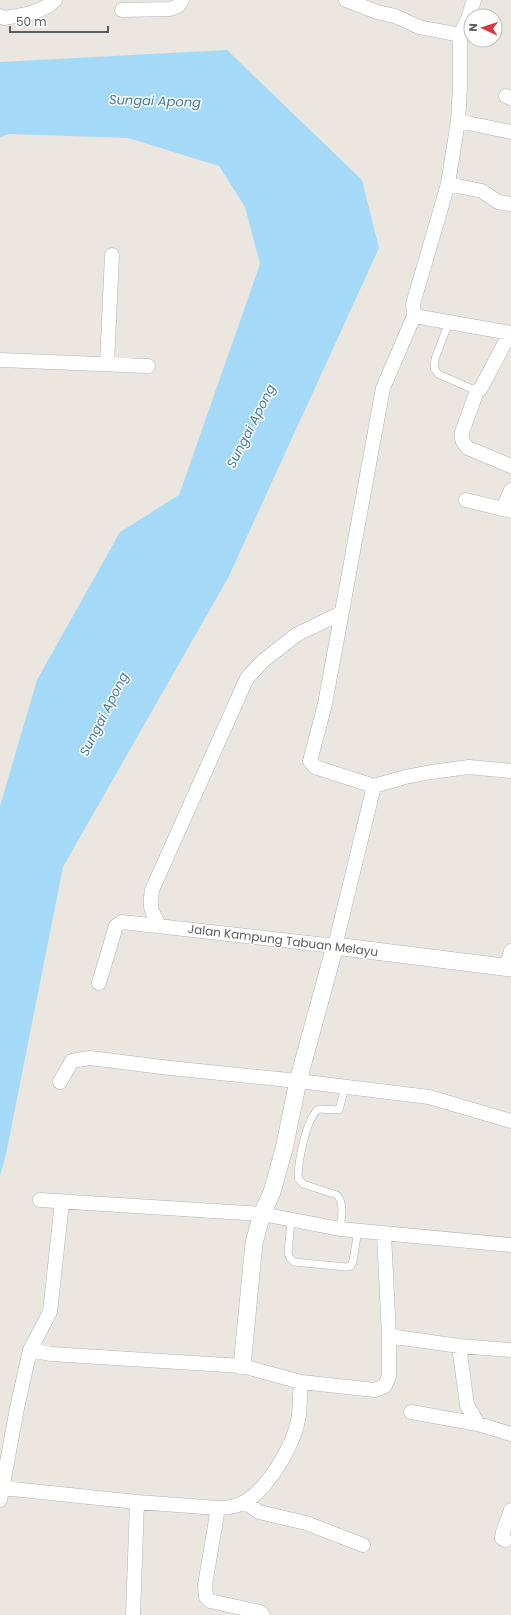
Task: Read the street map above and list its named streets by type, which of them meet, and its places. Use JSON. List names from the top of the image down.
{
  "streets": {
    "street": ["Jalan Kampung Tabuan Melayu"]
  },
  "water": ["Sungai Apong"],
  "scale_bar": "50 m",
  "north": "left"
}
